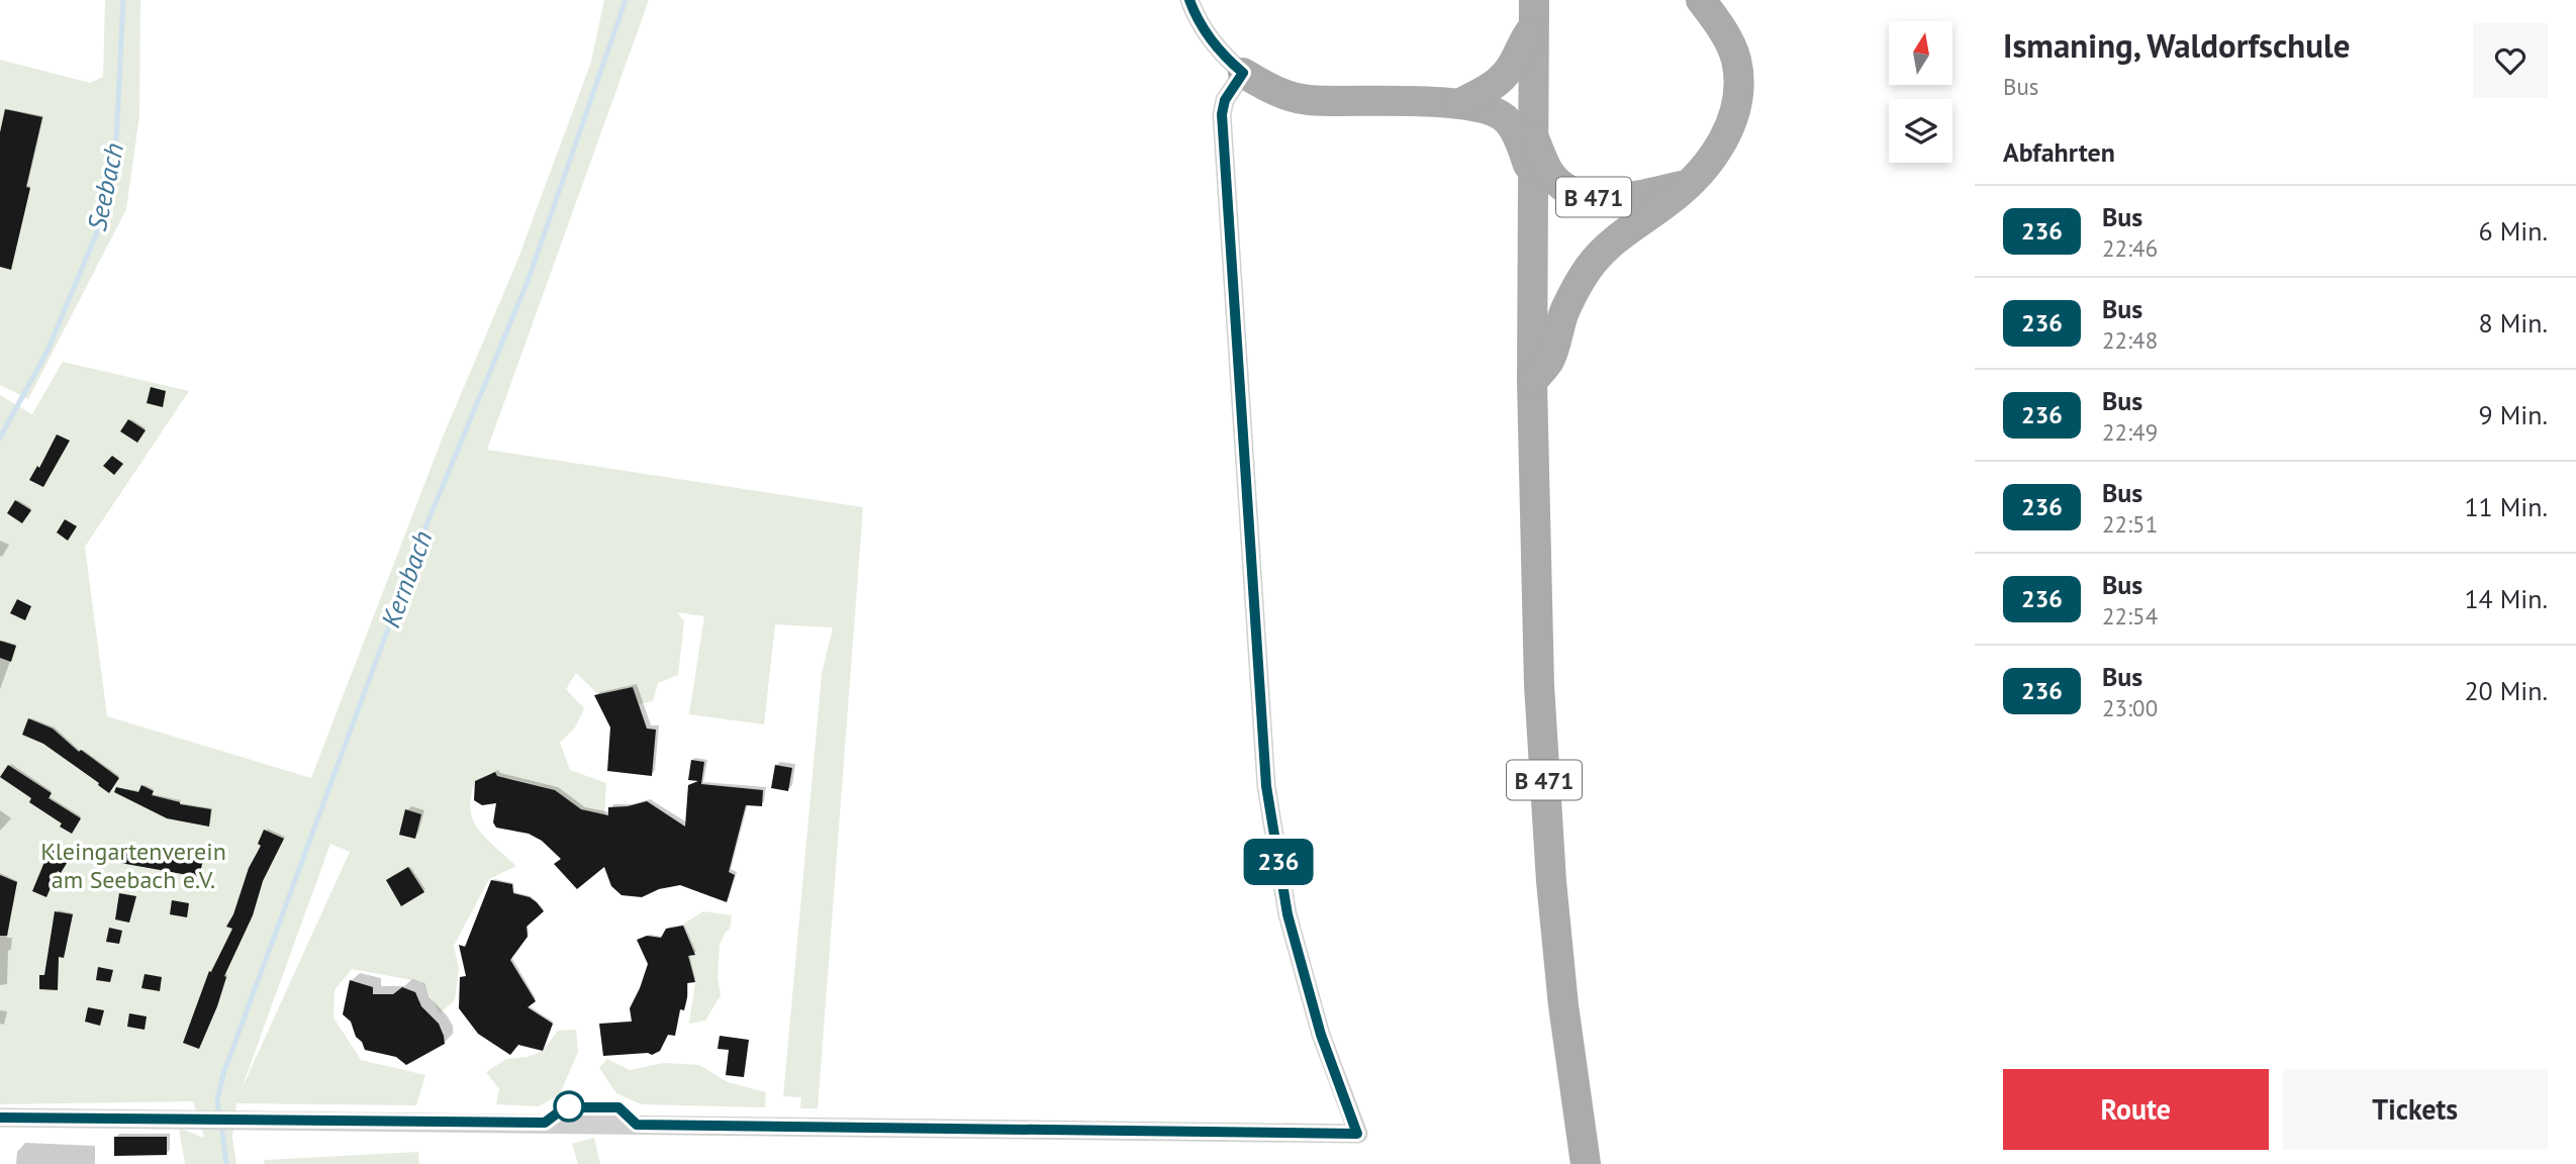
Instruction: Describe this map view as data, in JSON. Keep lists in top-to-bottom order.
{
  "streets": {
    "main road": ["B 471"]
  },
  "water": ["Seebach", "Kernbach"],
  "parks": ["Kleingartenverein am Seebach e.V."],
  "lines": ["bus line 236"],
  "north": "top",
  "page": {
    "on_map": "236",
    "heading": [
      ["Ismaning, Waldorfschule", "Bus"],
      "Abfahrten"
    ],
    "list": [
      {
        "mark": "236",
        "name": "Bus",
        "note": "22:46",
        "value": "6 Min."
      },
      {
        "mark": "236",
        "name": "Bus",
        "note": "22:48",
        "value": "8 Min."
      },
      {
        "mark": "236",
        "name": "Bus",
        "note": "22:49",
        "value": "9 Min."
      },
      {
        "mark": "236",
        "name": "Bus",
        "note": "22:51",
        "value": "11 Min."
      },
      {
        "mark": "236",
        "name": "Bus",
        "note": "22:54",
        "value": "14 Min."
      },
      {
        "mark": "236",
        "name": "Bus",
        "note": "23:00",
        "value": "20 Min."
      }
    ],
    "buttons": ["Route", "Tickets"]
  }
}
